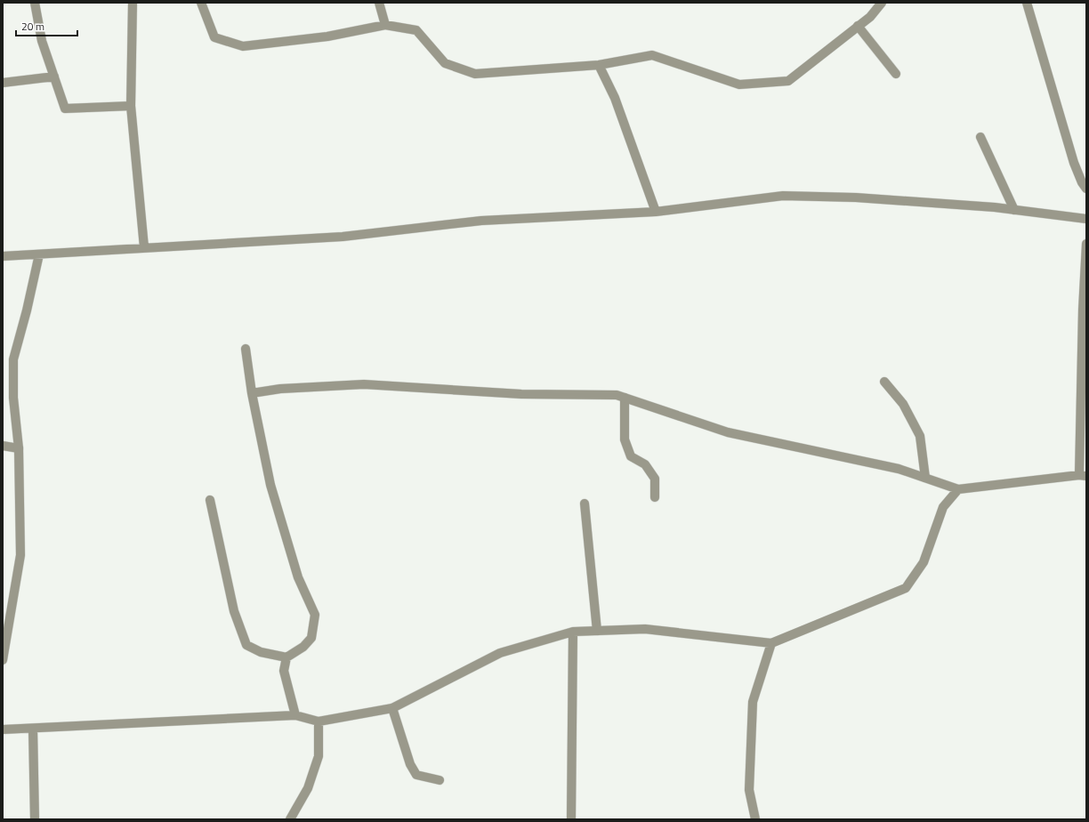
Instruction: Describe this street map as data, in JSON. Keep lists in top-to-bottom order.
{
  "scale_bar": "20 m"
}
